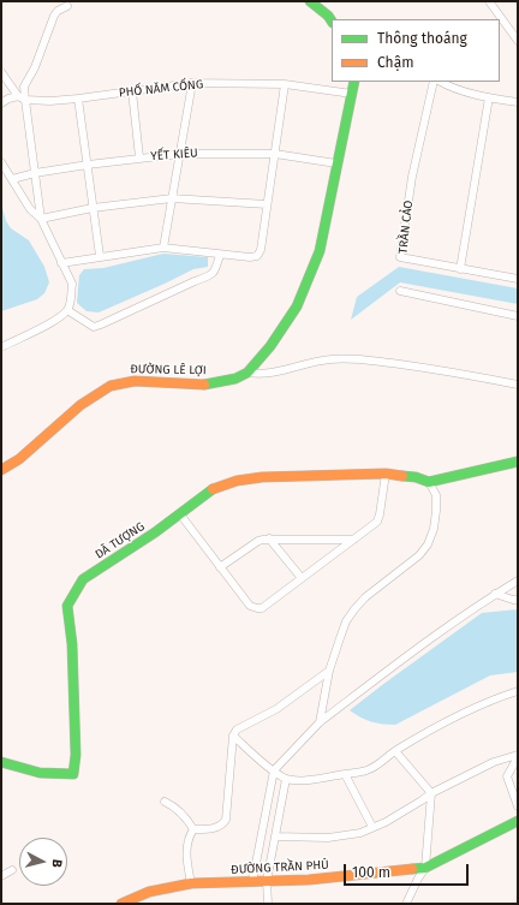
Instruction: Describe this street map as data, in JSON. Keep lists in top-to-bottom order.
{
  "streets": {
    "street": [
      "PHỐ NĂM CỐNG",
      "YẾT KIÊU",
      "TRẦN CẢO",
      "ĐƯỜNG LÊ LỢI",
      "DÃ TƯỢNG",
      "ĐƯỜNG TRẦN PHÚ"
    ]
  },
  "crossings": [
    ["PHỐ NĂM CỐNG", "ĐƯỜNG LÊ LỢI"],
    ["YẾT KIÊU", "ĐƯỜNG LÊ LỢI"]
  ],
  "legend": ["Thông thoáng", "Chậm"],
  "scale_bar": "100 m",
  "north": "right"
}
